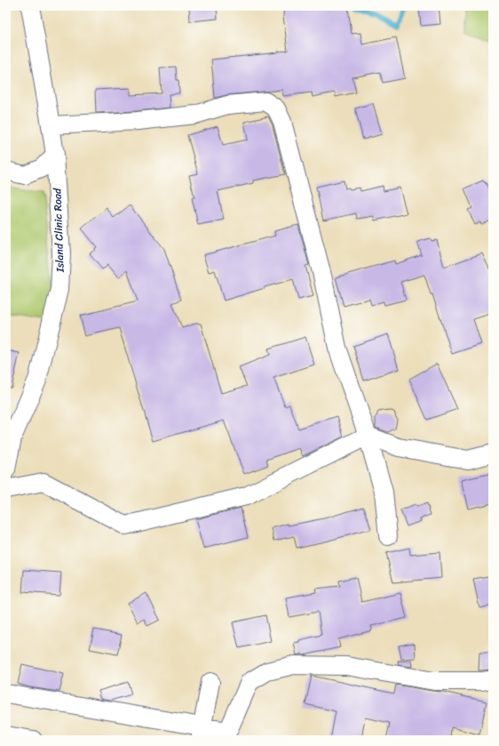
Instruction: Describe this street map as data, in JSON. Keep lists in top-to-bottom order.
{
  "streets": {
    "street": ["Island Clinic Road"]
  }
}
